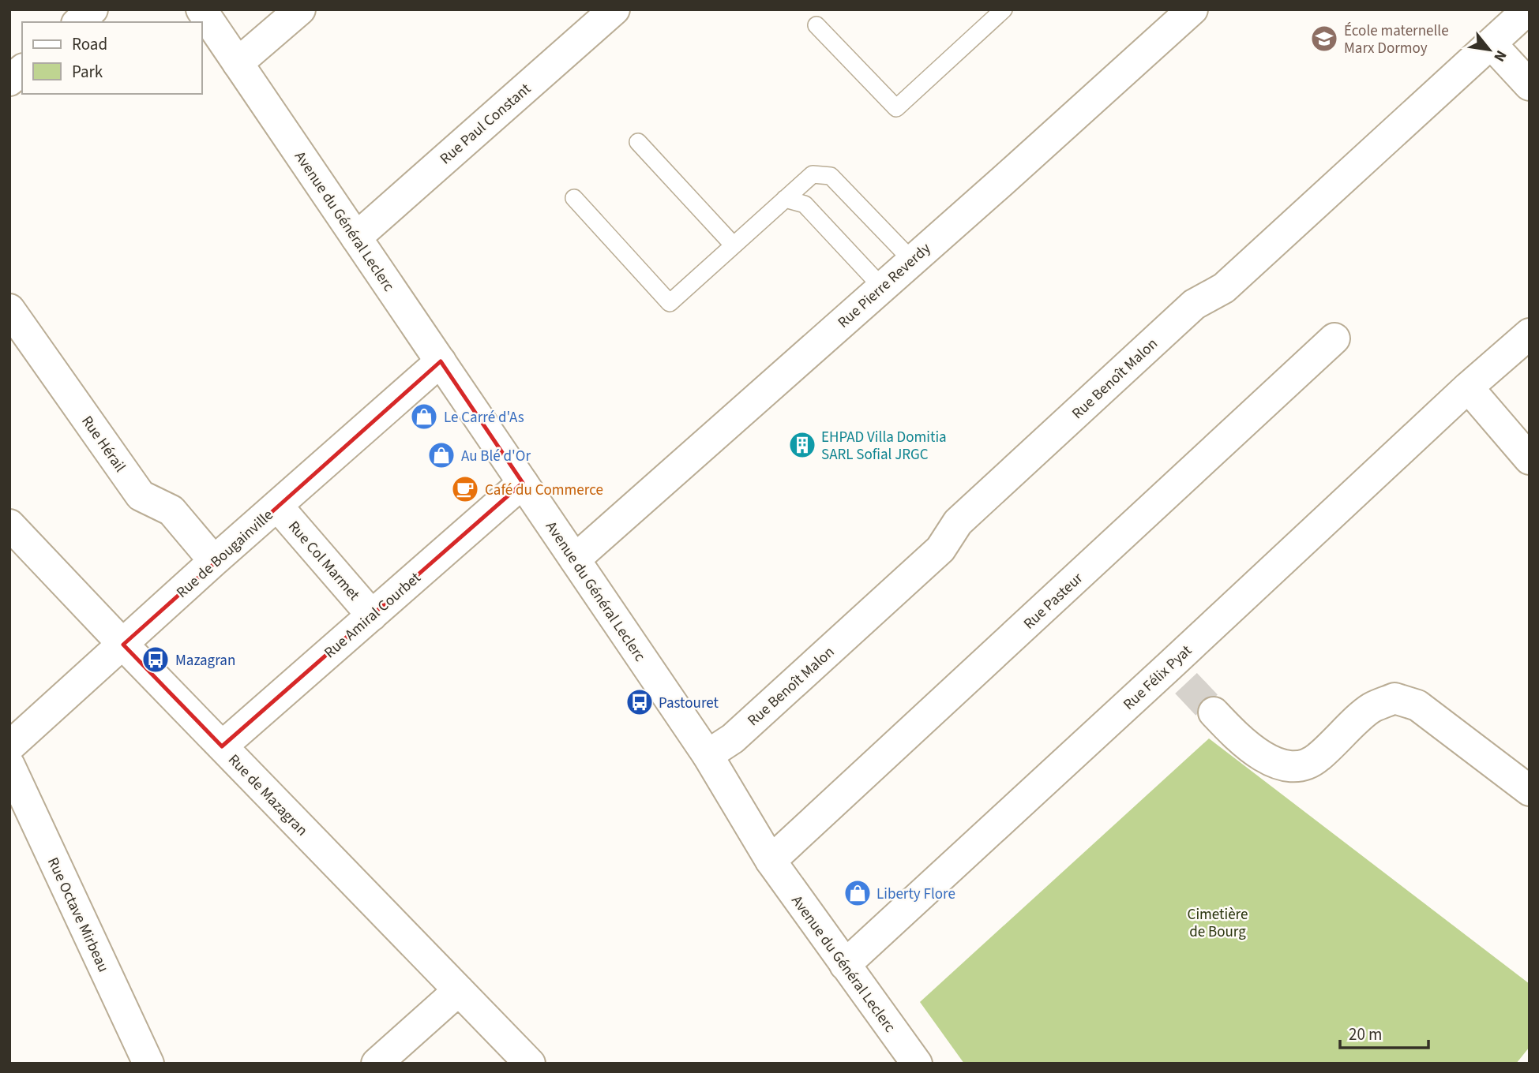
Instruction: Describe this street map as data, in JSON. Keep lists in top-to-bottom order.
{
  "streets": {
    "street": [
      "Rue Paul Constant",
      "Avenue du Général Leclerc",
      "Rue Pierre Reverdy",
      "Rue Benoît Malon",
      "Rue Hérail",
      "Rue de Bougainville",
      "Rue Col Marmet",
      "Rue Pasteur",
      "Rue Amiral Courbet",
      "Rue Félix Pyat",
      "Rue de Mazagran",
      "Rue Octave Mirbeau"
    ]
  },
  "crossings": [
    ["Rue Paul Constant", "Avenue du Général Leclerc"],
    ["Avenue du Général Leclerc", "Rue Pierre Reverdy"],
    ["Avenue du Général Leclerc", "Rue Benoît Malon"],
    ["Avenue du Général Leclerc", "Rue de Bougainville"],
    ["Avenue du Général Leclerc", "Rue Pasteur"],
    ["Avenue du Général Leclerc", "Rue Amiral Courbet"],
    ["Avenue du Général Leclerc", "Rue Félix Pyat"],
    ["Rue Hérail", "Rue de Bougainville"],
    ["Rue de Bougainville", "Rue Col Marmet"],
    ["Rue de Bougainville", "Rue de Mazagran"],
    ["Rue Col Marmet", "Rue Amiral Courbet"],
    ["Rue Amiral Courbet", "Rue de Mazagran"]
  ],
  "parks": ["Cimetière de Bourg"],
  "places": {
    "school or university": ["École maternelle Marx Dormoy"],
    "shop": ["Le Carré d'As", "Au Blé d'Or", "Liberty Flore"],
    "building": ["EHPAD Villa Domitia SARL Sofial JRGC"],
    "cafe": ["Café du Commerce"],
    "bus stop": ["Mazagran", "Pastouret"]
  },
  "legend": ["Road", "Park"],
  "scale_bar": "20 m",
  "north": "bottom right"
}
